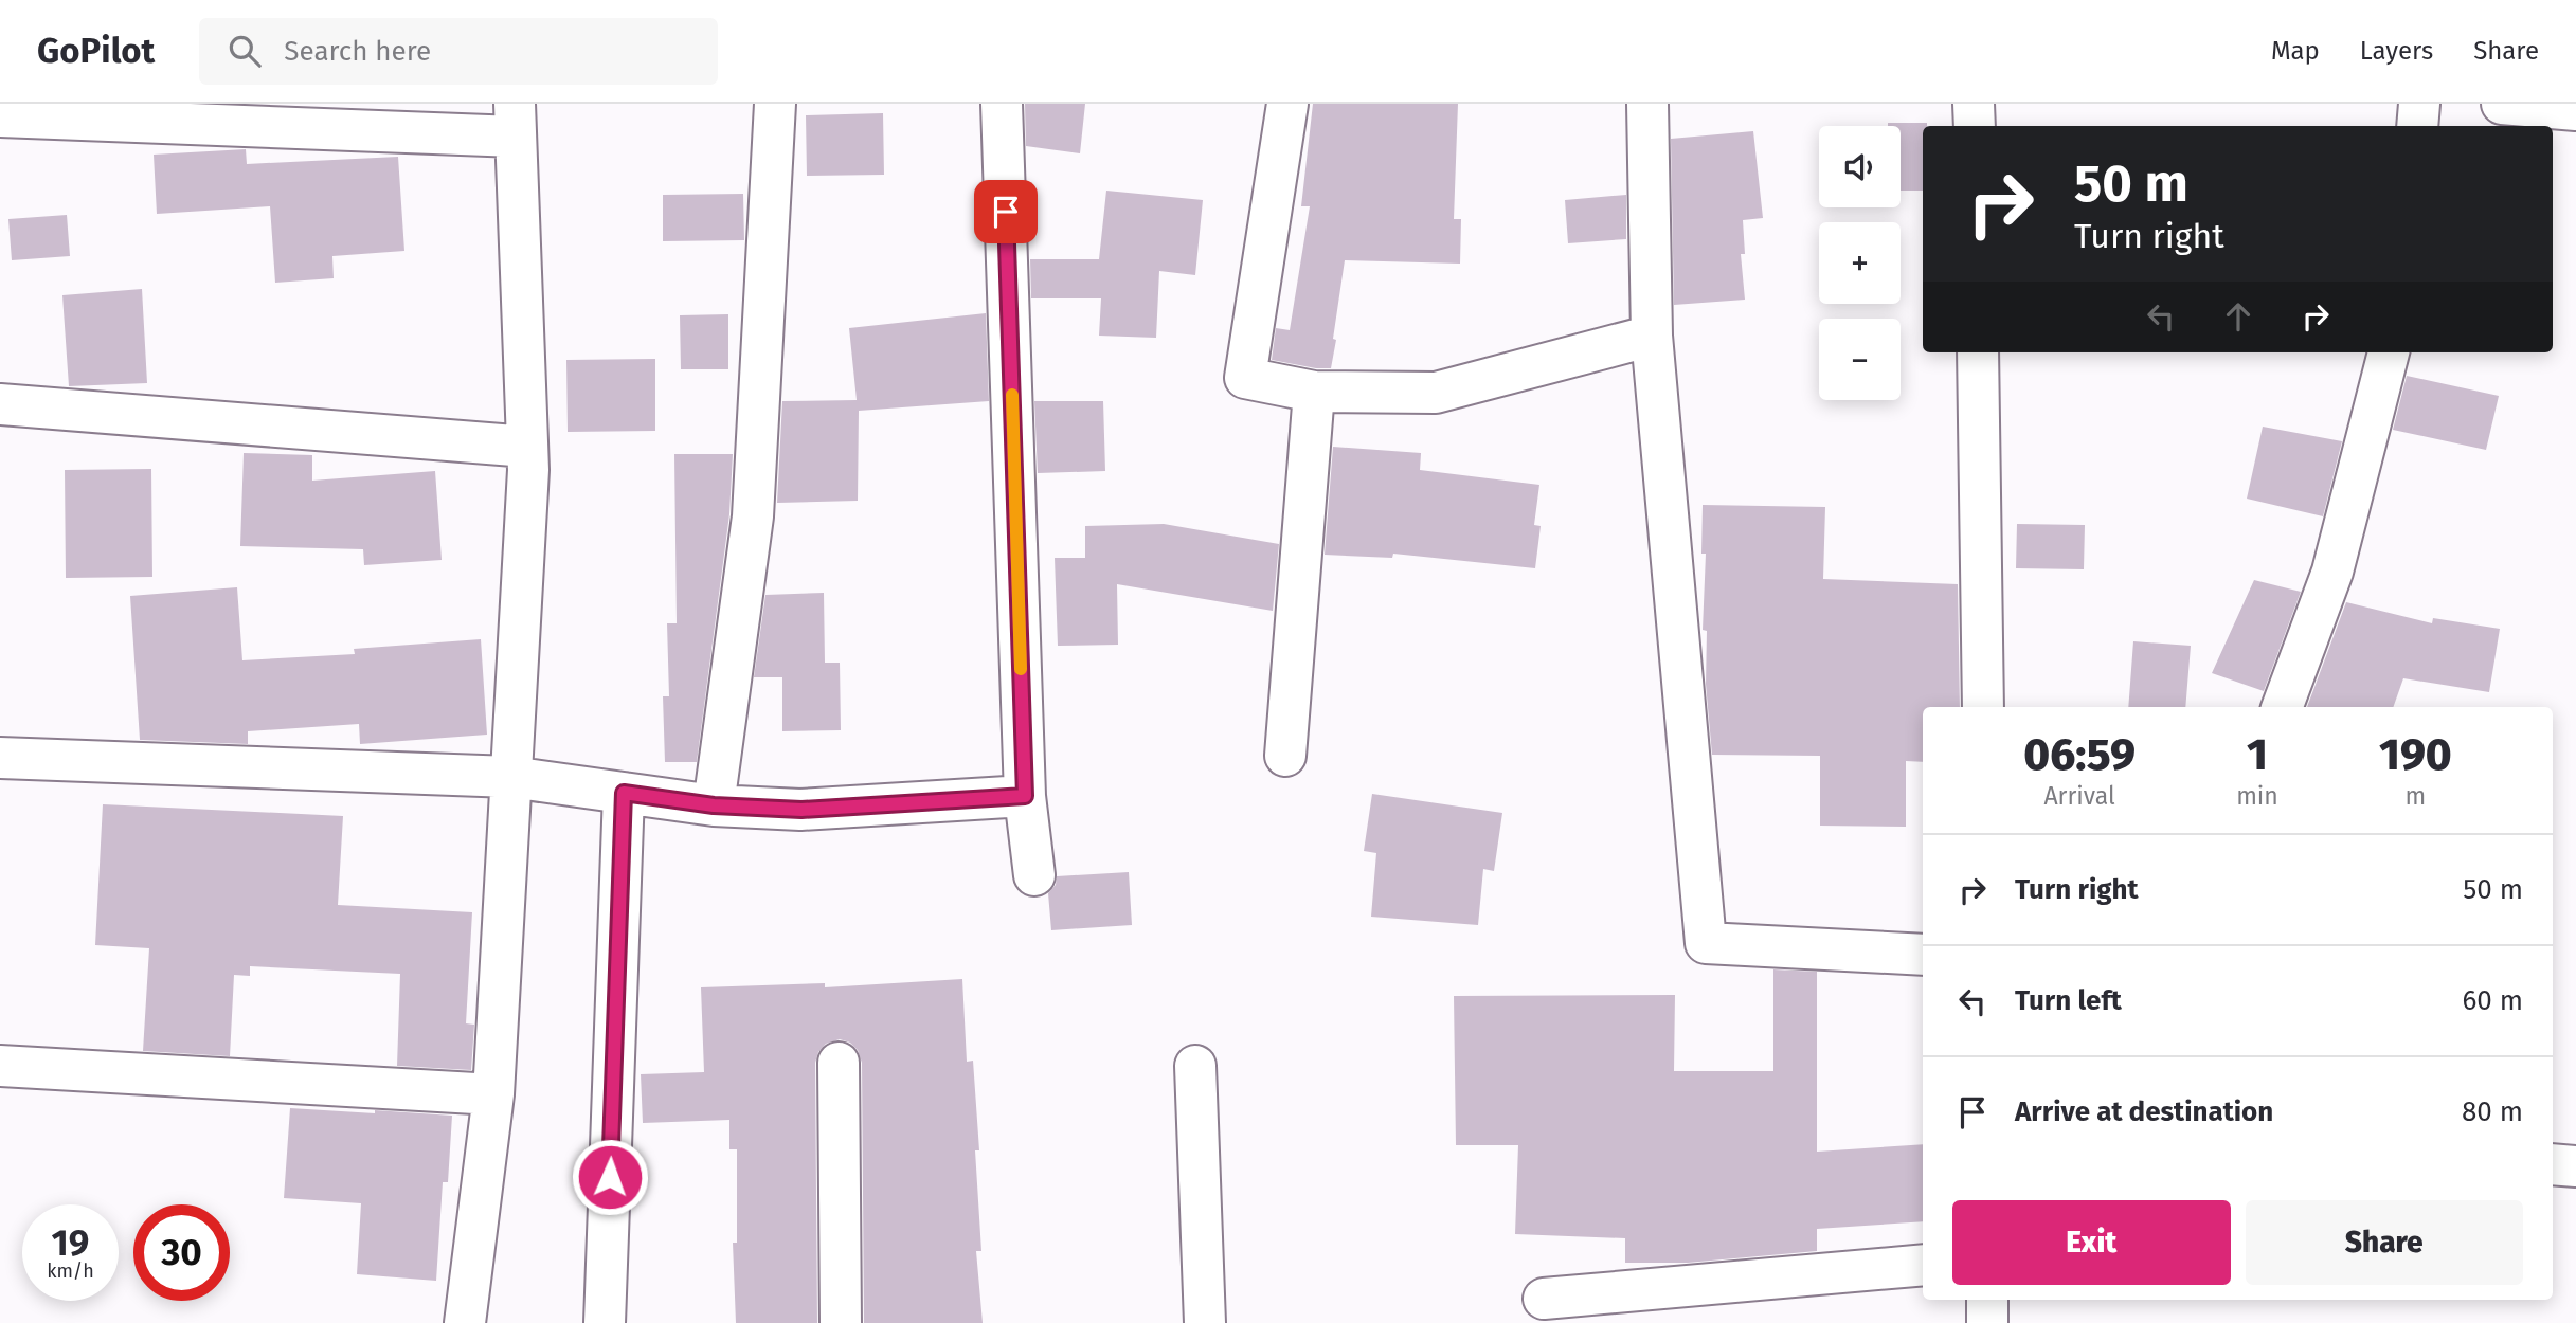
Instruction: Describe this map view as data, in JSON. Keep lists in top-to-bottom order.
{
  "page": {
    "header": "GoPilot",
    "search": "Search here",
    "nav": ["Map", "Layers", "Share"],
    "map_buttons": ["+", "−"],
    "turn": ["50 m", "Turn right"],
    "eta": [
      "06:59",
      "Arrival",
      "1",
      "min",
      "190",
      "m"
    ],
    "list": [
      {
        "name": "Turn right",
        "value": "50 m"
      },
      {
        "name": "Turn left",
        "value": "60 m"
      },
      {
        "name": "Arrive at destination",
        "value": "80 m"
      }
    ],
    "buttons": ["Exit", "Share"],
    "speed": "19 km/h",
    "limit": "30"
  }
}
